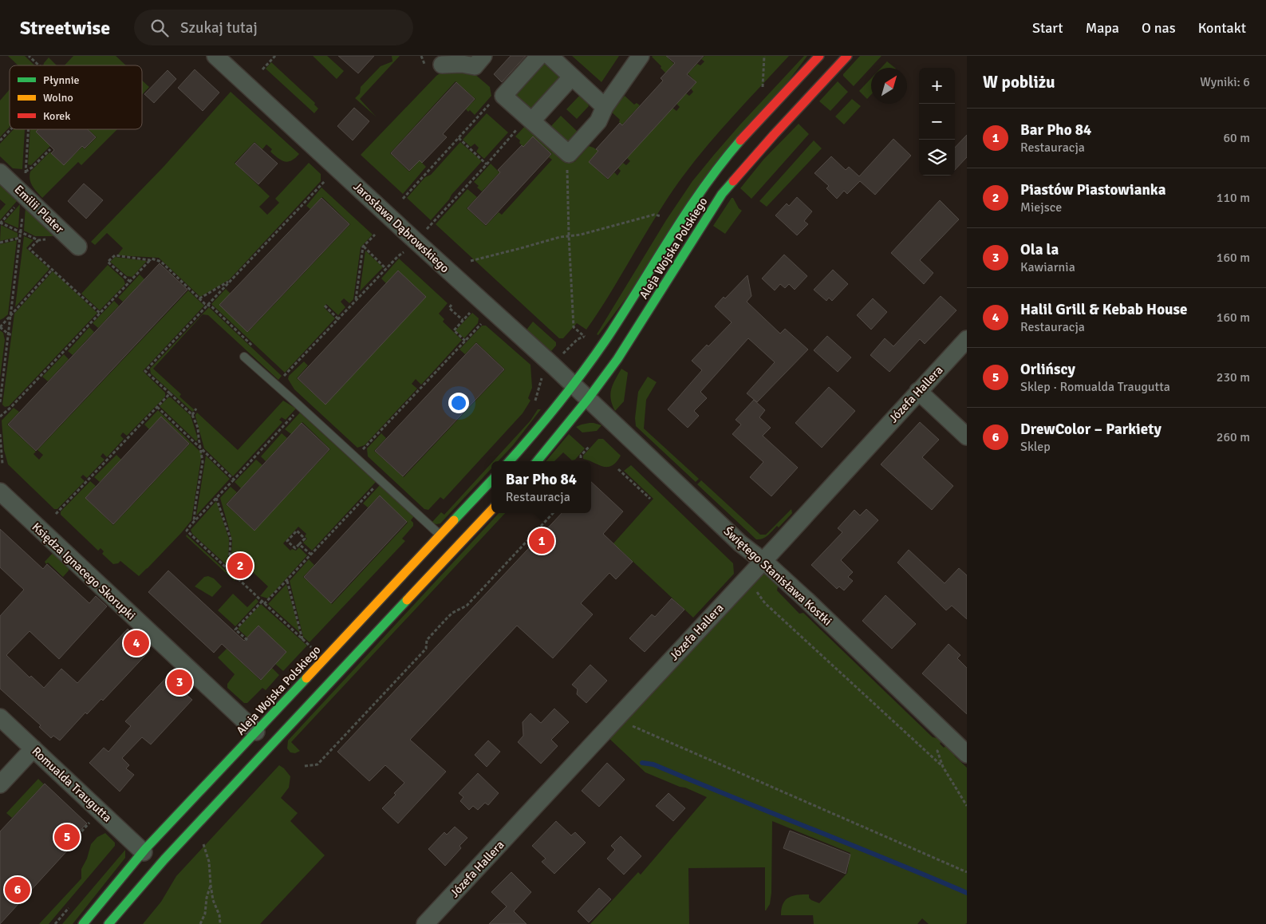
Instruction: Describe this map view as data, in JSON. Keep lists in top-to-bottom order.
{
  "streets": {
    "street": [
      "Emilii Plater",
      "Jarosława Dąbrowskiego",
      "Aleja Wojska Polskiego",
      "Józefa Hallera",
      "Księdza Ignacego Skorupki",
      "Świętego Stanisława Kostki",
      "Romualda Traugutta"
    ]
  },
  "crossings": [
    ["Jarosława Dąbrowskiego", "Aleja Wojska Polskiego"],
    ["Jarosława Dąbrowskiego", "Świętego Stanisława Kostki"],
    ["Aleja Wojska Polskiego", "Księdza Ignacego Skorupki"],
    ["Aleja Wojska Polskiego", "Świętego Stanisława Kostki"],
    ["Aleja Wojska Polskiego", "Romualda Traugutta"],
    ["Józefa Hallera", "Świętego Stanisława Kostki"]
  ],
  "legend": ["Płynnie", "Wolno", "Korek"],
  "north": "top right",
  "page": {
    "header": "Streetwise",
    "search": "Szukaj tutaj",
    "nav": [
      "Start",
      "Mapa",
      "O nas",
      "Kontakt"
    ],
    "heading": ["W pobliżu", "Wyniki: 6"],
    "map_buttons": ["+", "−"],
    "list": [
      {
        "mark": "1",
        "name": "Bar Pho 84",
        "note": "Restauracja",
        "value": "60 m"
      },
      {
        "mark": "2",
        "name": "Piastów Piastowianka",
        "note": "Miejsce",
        "value": "110 m"
      },
      {
        "mark": "3",
        "name": "Ola la",
        "note": "Kawiarnia",
        "value": "160 m"
      },
      {
        "mark": "4",
        "name": "Halil Grill & Kebab House",
        "note": "Restauracja",
        "value": "160 m"
      },
      {
        "mark": "5",
        "name": "Orlińscy",
        "note": "Sklep · Romualda Traugutta",
        "value": "230 m"
      },
      {
        "mark": "6",
        "name": "DrewColor – Parkiety",
        "note": "Sklep",
        "value": "260 m"
      }
    ],
    "popup": ["Bar Pho 84", "Restauracja"],
    "pins": [
      "1",
      "2",
      "4",
      "3",
      "5",
      "6"
    ]
  }
}
